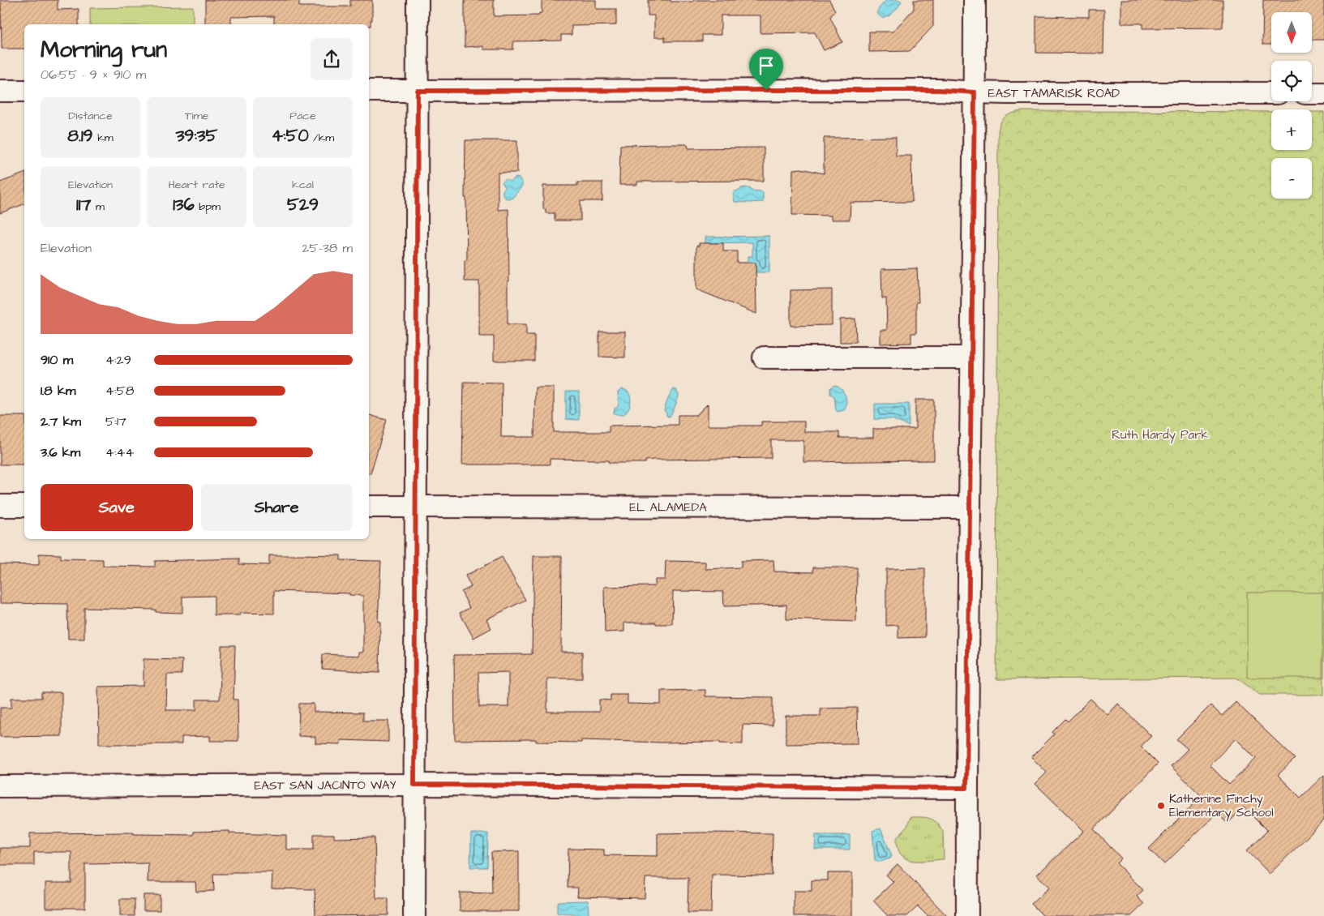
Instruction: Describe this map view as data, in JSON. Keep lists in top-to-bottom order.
{
  "streets": {
    "street": ["EAST TAMARISK ROAD", "EL ALAMEDA", "EAST SAN JACINTO WAY"]
  },
  "parks": ["Ruth Hardy Park"],
  "places": ["Katherine Finchy Elementary School"],
  "north": "bottom",
  "page": {
    "map_buttons": ["+", "−"],
    "heading": ["Morning run", "06:55 · 9 × 910 m"],
    "stats": [
      ["Distance", "8.19 km"],
      ["Time", "39:35"],
      ["Pace", "4:50 /km"],
      ["Elevation", "117 m"],
      ["Heart rate", "136 bpm"],
      ["kcal", "529"]
    ],
    "chart": ["Elevation", "25–38 m"],
    "list": [
      {
        "name": "910 m",
        "note": "4:29"
      },
      {
        "name": "1.8 km",
        "note": "4:58"
      },
      {
        "name": "2.7 km",
        "note": "5:17"
      },
      {
        "name": "3.6 km",
        "note": "4:44"
      }
    ],
    "buttons": ["Save", "Share"]
  }
}
